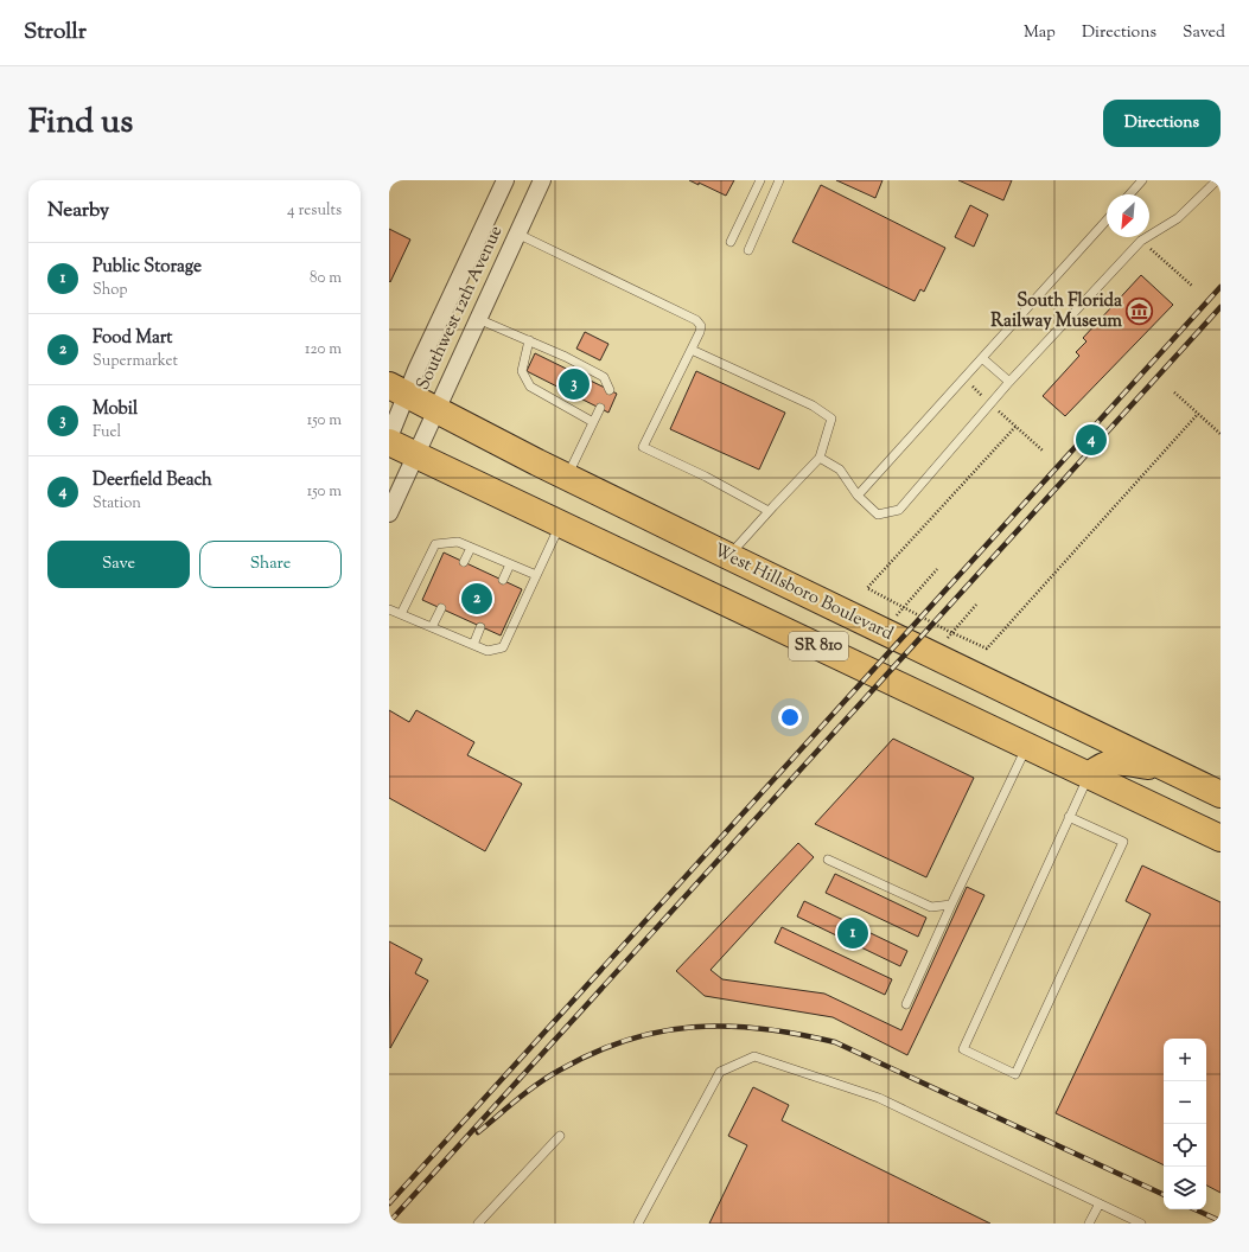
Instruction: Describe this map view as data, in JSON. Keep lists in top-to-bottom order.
{
  "streets": {
    "main road": ["West Hillsboro Boulevard", "SR 810"],
    "street": ["Southwest 12th Avenue"]
  },
  "crossings": [
    ["Southwest 12th Avenue", "West Hillsboro Boulevard"],
    ["Southwest 12th Avenue", "SR 810"]
  ],
  "places": {
    "museum": ["South Florida Railway Museum"]
  },
  "north": "bottom left",
  "page": {
    "header": "Strollr",
    "nav": ["Map", "Directions", "Saved"],
    "title": "Find us",
    "buttons": [
      "Directions",
      ["Save", "Share"]
    ],
    "heading": ["Nearby", "4 results"],
    "list": [
      {
        "mark": "1",
        "name": "Public Storage",
        "note": "Shop",
        "value": "80 m"
      },
      {
        "mark": "2",
        "name": "Food Mart",
        "note": "Supermarket",
        "value": "120 m"
      },
      {
        "mark": "3",
        "name": "Mobil",
        "note": "Fuel",
        "value": "150 m"
      },
      {
        "mark": "4",
        "name": "Deerfield Beach",
        "note": "Station",
        "value": "150 m"
      }
    ],
    "pins": [
      "3",
      "4",
      "2",
      "1"
    ],
    "map_buttons": ["+", "−"]
  }
}
